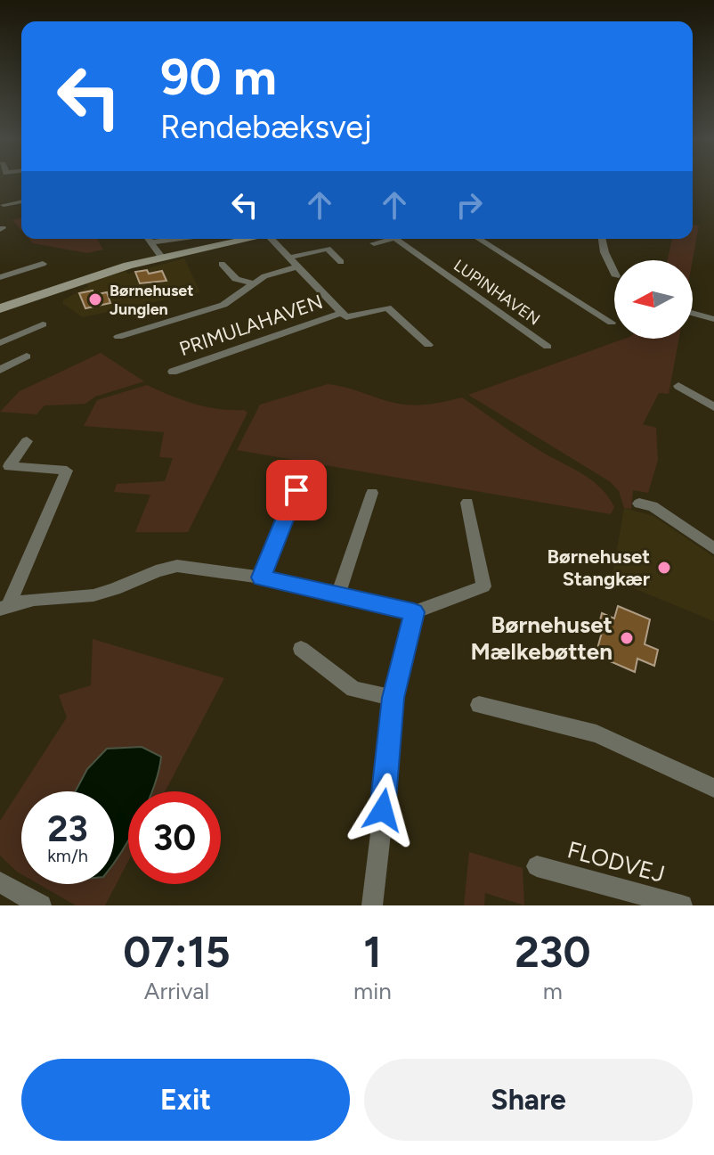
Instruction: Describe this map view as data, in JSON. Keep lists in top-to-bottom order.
{
  "streets": {
    "street": ["LUPINHAVEN", "PRIMULAHAVEN", "FLODVEJ"]
  },
  "places": ["Børnehuset Junglen", "Børnehuset Stangkær", "Børnehuset Mælkebøtten"],
  "north": "left",
  "page": {
    "turn": ["90 m", "Rendebæksvej"],
    "speed": "23 km/h",
    "limit": "30",
    "eta": [
      "07:15",
      "Arrival",
      "1",
      "min",
      "230",
      "m"
    ],
    "buttons": ["Exit", "Share"]
  }
}
